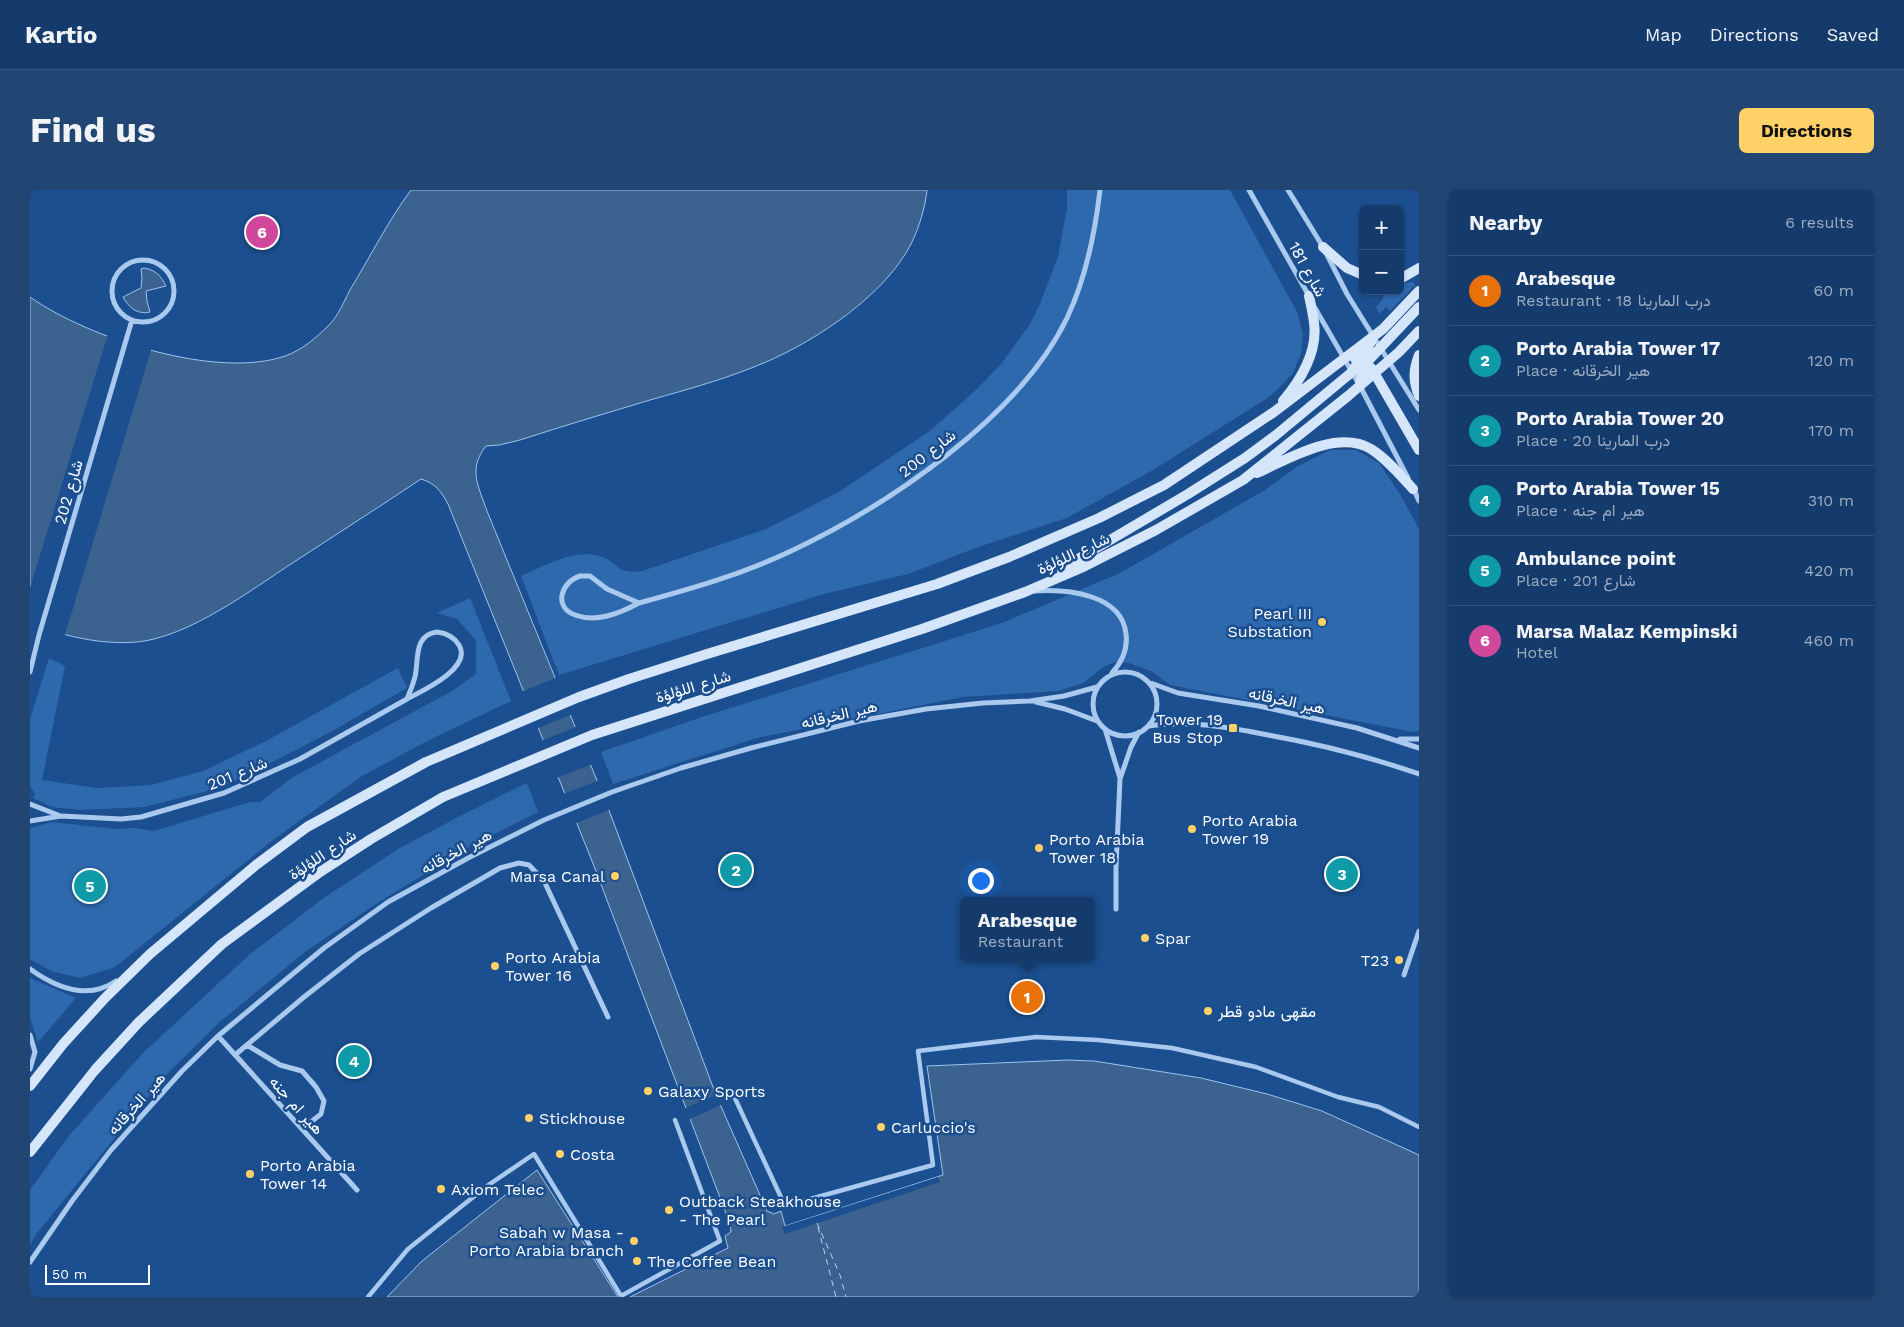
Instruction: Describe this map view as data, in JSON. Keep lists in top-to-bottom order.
{
  "streets": {
    "main road": ["شارع اللؤلؤة"],
    "street": [
      "شارع 181",
      "شارع 200",
      "شارع 202",
      "هير الخرقانه",
      "شارع 201",
      "هير ام جنه"
    ]
  },
  "crossings": [
    ["شارع 181", "شارع اللؤلؤة"],
    ["هير الخرقانه", "هير ام جنه"]
  ],
  "places": {
    "other": [
      "Pearl III Substation",
      "Porto Arabia Tower 19",
      "Porto Arabia Tower 18",
      "Marsa Canal",
      "Spar",
      "T23",
      "Porto Arabia Tower 16",
      "مقهى مادو قطر",
      "Galaxy Sports",
      "Stickhouse",
      "Carluccio's",
      "Costa",
      "Porto Arabia Tower 14",
      "Axiom Telec",
      "Outback Steakhouse - The Pearl",
      "Sabah w Masa - Porto Arabia branch",
      "The Coffee Bean"
    ],
    "transit": ["Tower 19 Bus Stop"]
  },
  "scale_bar": "50 m",
  "page": {
    "header": "Kartio",
    "nav": ["Map", "Directions", "Saved"],
    "buttons": "Directions",
    "title": "Find us",
    "heading": ["Nearby", "6 results"],
    "map_buttons": ["+", "−"],
    "pins": [
      "6",
      "2",
      "3",
      "5",
      "1",
      "4"
    ],
    "list": [
      {
        "mark": "1",
        "name": "Arabesque",
        "note": "Restaurant · درب المارينا 18",
        "value": "60 m"
      },
      {
        "mark": "2",
        "name": "Porto Arabia Tower 17",
        "note": "Place · هير الخرقانه",
        "value": "120 m"
      },
      {
        "mark": "3",
        "name": "Porto Arabia Tower 20",
        "note": "Place · درب المارينا 20",
        "value": "170 m"
      },
      {
        "mark": "4",
        "name": "Porto Arabia Tower 15",
        "note": "Place · هير ام جنه",
        "value": "310 m"
      },
      {
        "mark": "5",
        "name": "Ambulance point",
        "note": "Place · شارع 201",
        "value": "420 m"
      },
      {
        "mark": "6",
        "name": "Marsa Malaz Kempinski",
        "note": "Hotel",
        "value": "460 m"
      }
    ],
    "popup": ["Arabesque", "Restaurant"],
    "scale": "50 m"
  }
}
